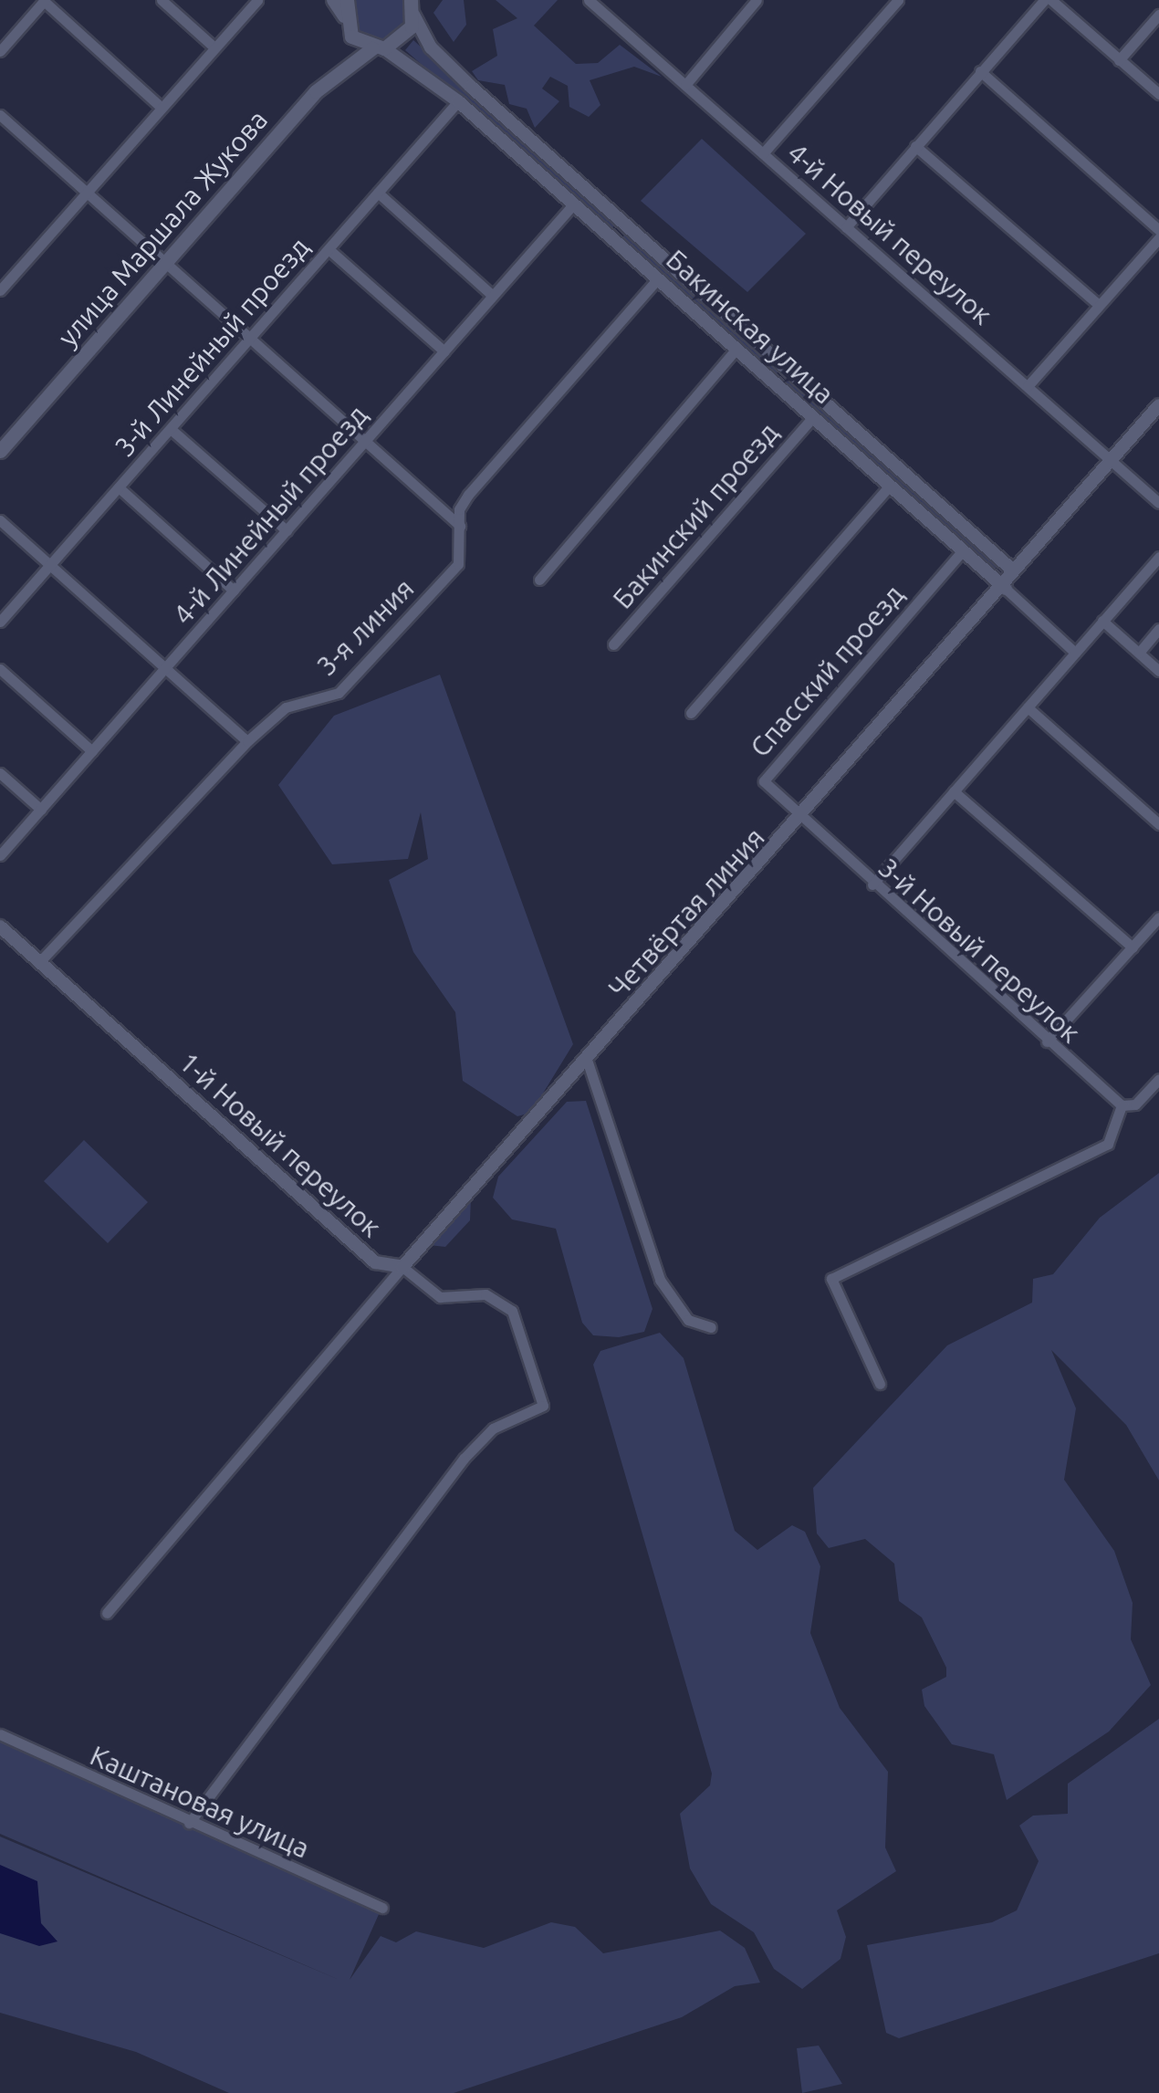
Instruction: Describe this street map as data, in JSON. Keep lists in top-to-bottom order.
{
  "streets": {
    "main road": ["улица Маршала Жукова"],
    "street": [
      "4-й Новый переулок",
      "Бакинская улица",
      "3-й Линейный проезд",
      "4-й Линейный проезд",
      "Бакинский проезд",
      "3-я линия",
      "Спасский проезд",
      "Четвёртая линия",
      "3-й Новый переулок",
      "1-й Новый переулок",
      "Каштановая улица"
    ]
  },
  "crossings": [
    ["улица Маршала Жукова", "Бакинская улица"],
    ["Бакинская улица", "3-й Линейный проезд"],
    ["Бакинская улица", "4-й Линейный проезд"],
    ["Бакинская улица", "Бакинский проезд"],
    ["Бакинская улица", "3-я линия"],
    ["Бакинская улица", "Спасский проезд"],
    ["Бакинская улица", "Четвёртая линия"],
    ["3-я линия", "1-й Новый переулок"],
    ["Спасский проезд", "Четвёртая линия"],
    ["Спасский проезд", "3-й Новый переулок"],
    ["Четвёртая линия", "3-й Новый переулок"],
    ["Четвёртая линия", "1-й Новый переулок"],
    ["1-й Новый переулок", "Каштановая улица"]
  ]
}
